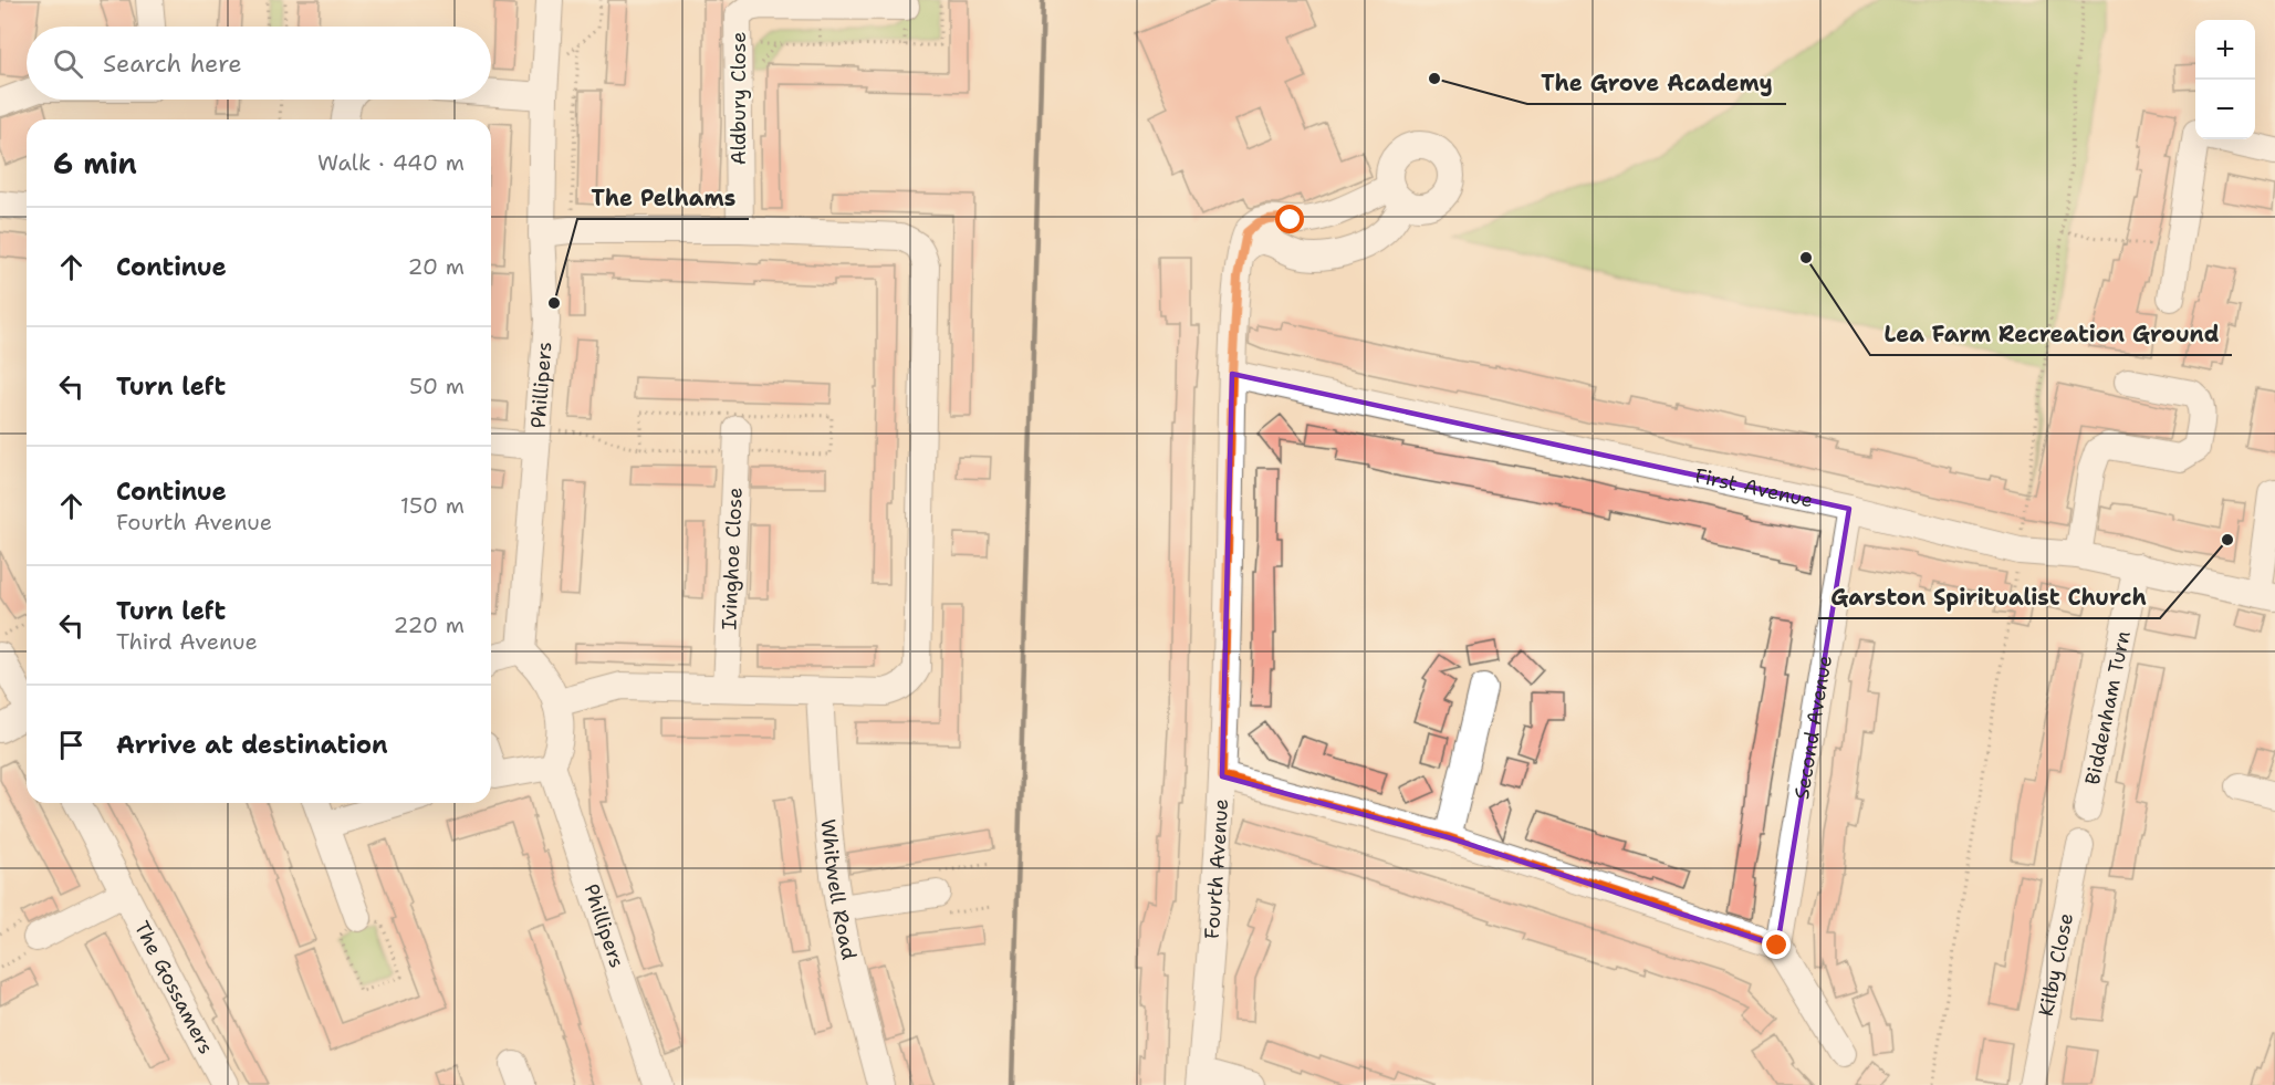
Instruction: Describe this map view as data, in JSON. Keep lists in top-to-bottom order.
{
  "streets": {
    "street": [
      "Aldbury Close",
      "Phillipers",
      "First Avenue",
      "Ivinghoe Close",
      "Biddenham Turn",
      "Second Avenue",
      "Fourth Avenue",
      "Whitwell Road",
      "Kilby Close",
      "The Gossamers"
    ]
  },
  "crossings": [
    ["First Avenue", "Biddenham Turn"],
    ["First Avenue", "Second Avenue"],
    ["First Avenue", "Fourth Avenue"]
  ],
  "places": [
    "The Grove Academy",
    "Lea Farm Recreation Ground",
    "The Pelhams",
    "Garston Spiritualist Church"
  ],
  "page": {
    "map_buttons": ["+", "−"],
    "search": "Search here",
    "heading": ["6 min", "Walk · 440 m"],
    "list": [
      ["Continue", "20 m"],
      ["Turn left", "50 m"],
      ["Continue", "Fourth Avenue", "150 m"],
      ["Turn left", "Third Avenue", "220 m"],
      "Arrive at destination"
    ]
  }
}
